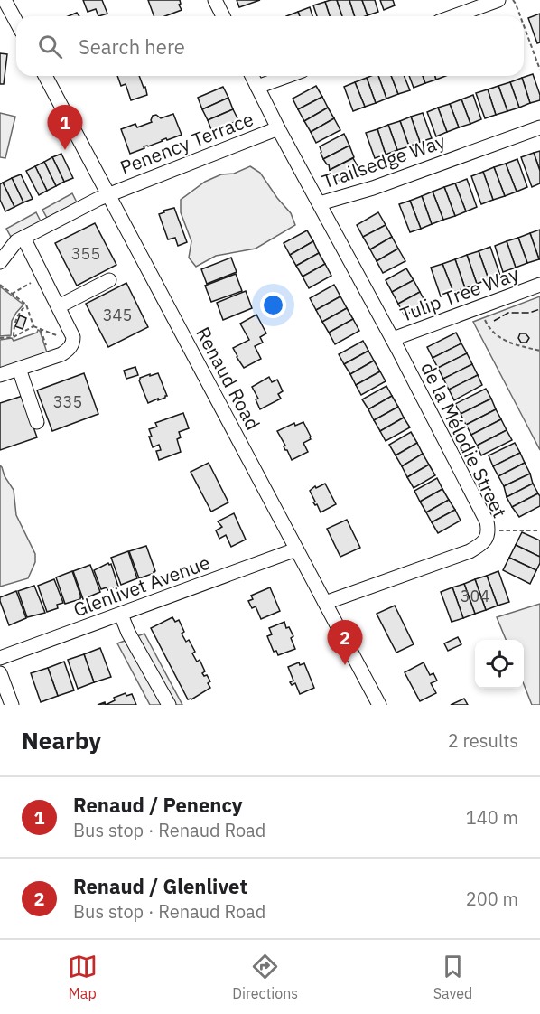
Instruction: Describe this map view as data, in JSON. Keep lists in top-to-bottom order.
{
  "streets": {
    "street": [
      "Penency Terrace",
      "Trailsedge Way",
      "Tulip Tree Way",
      "Renaud Road",
      "de la Mélodie Street",
      "Glenlivet Avenue"
    ]
  },
  "crossings": [
    ["Penency Terrace", "Trailsedge Way"],
    ["Penency Terrace", "Renaud Road"],
    ["Trailsedge Way", "de la Mélodie Street"],
    ["Tulip Tree Way", "de la Mélodie Street"],
    ["Renaud Road", "de la Mélodie Street"],
    ["Renaud Road", "Glenlivet Avenue"]
  ],
  "house_numbers": [
    "355",
    "345",
    "335",
    "304"
  ],
  "page": {
    "search": "Search here",
    "pins": ["1", "2"],
    "heading": ["Nearby", "2 results"],
    "list": [
      {
        "mark": "1",
        "name": "Renaud / Penency",
        "note": "Bus stop · Renaud Road",
        "value": "140 m"
      },
      {
        "mark": "2",
        "name": "Renaud / Glenlivet",
        "note": "Bus stop · Renaud Road",
        "value": "200 m"
      }
    ],
    "nav": ["Map", "Directions", "Saved"]
  }
}
